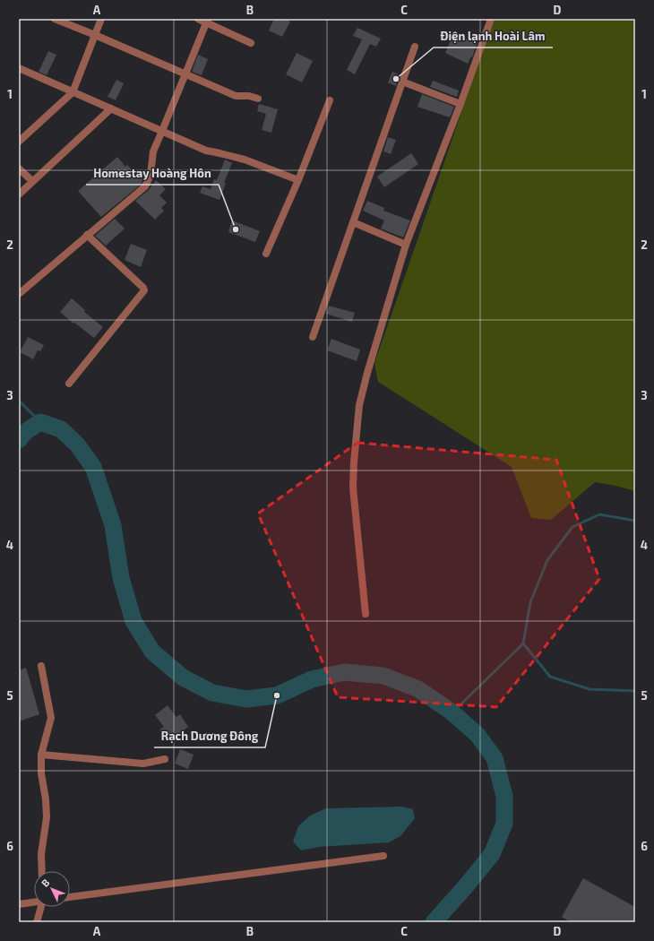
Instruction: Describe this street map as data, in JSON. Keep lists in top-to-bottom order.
{
  "places": ["Điện lạnh Hoài Lâm", "Homestay Hoàng Hôn", "Rạch Dương Đông"],
  "north": "top left",
  "grid": {
    "columns": [
      "A",
      "B",
      "C",
      "D"
    ],
    "rows": [
      "1",
      "2",
      "3",
      "4",
      "5",
      "6"
    ]
  }
}
